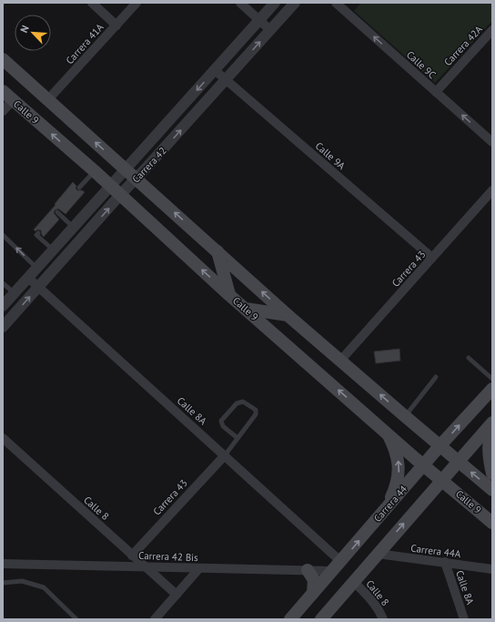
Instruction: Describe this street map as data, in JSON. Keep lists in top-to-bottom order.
{
  "streets": {
    "main road": ["Calle 9", "Carrera 44"],
    "street": [
      "Carrera 41A",
      "Carrera 42A",
      "Calle 9C",
      "Calle 9A",
      "Carrera 42",
      "Carrera 43",
      "Calle 8A",
      "Calle 8",
      "Carrera 44A",
      "Carrera 42 Bis"
    ]
  },
  "crossings": [
    ["Carrera 42A", "Calle 9C"],
    ["Calle 9", "Carrera 42"],
    ["Calle 9", "Carrera 44"],
    ["Calle 9A", "Carrera 42"],
    ["Calle 9A", "Carrera 43"],
    ["Carrera 42", "Calle 8A"],
    ["Carrera 43", "Calle 8A"],
    ["Carrera 43", "Calle 8"],
    ["Calle 8A", "Carrera 44"],
    ["Calle 8A", "Carrera 44A"],
    ["Calle 8A", "Carrera 42 Bis"],
    ["Carrera 44", "Carrera 42 Bis"],
    ["Calle 8", "Carrera 42 Bis"]
  ],
  "one_way": ["Calle 9C"],
  "north": "top left"
}
